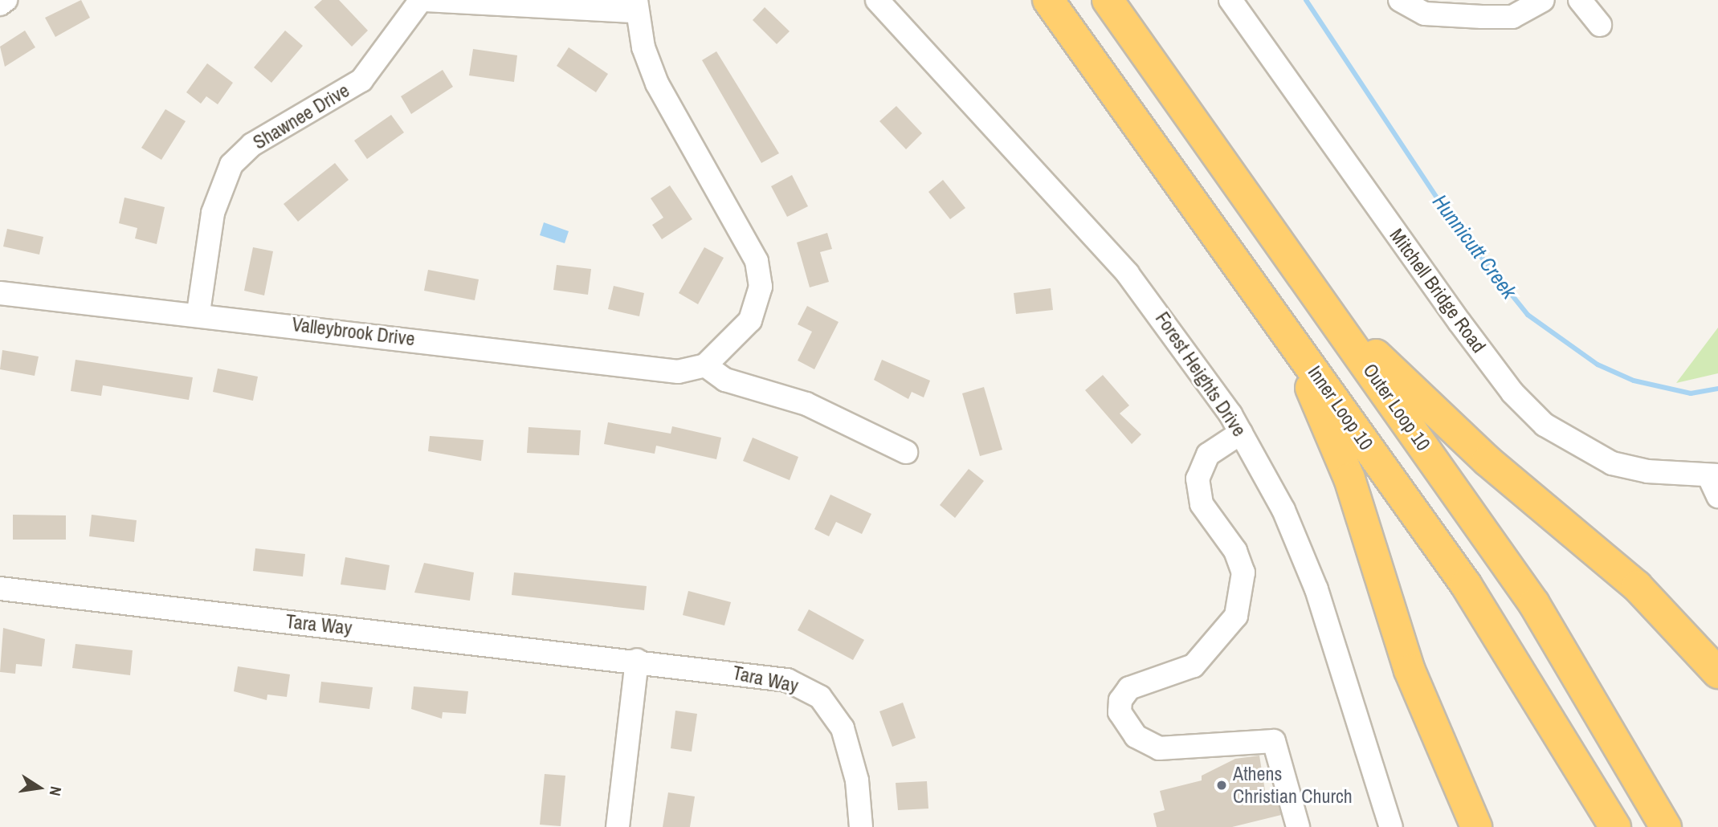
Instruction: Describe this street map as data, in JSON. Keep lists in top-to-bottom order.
{
  "streets": {
    "highway": ["Outer Loop 10", "Inner Loop 10"],
    "street": [
      "Shawnee Drive",
      "Mitchell Bridge Road",
      "Valleybrook Drive",
      "Forest Heights Drive",
      "Tara Way"
    ]
  },
  "crossings": [
    ["Shawnee Drive", "Valleybrook Drive"]
  ],
  "water": ["Hunnicutt Creek"],
  "places": ["Athens Christian Church"],
  "north": "right"
}
